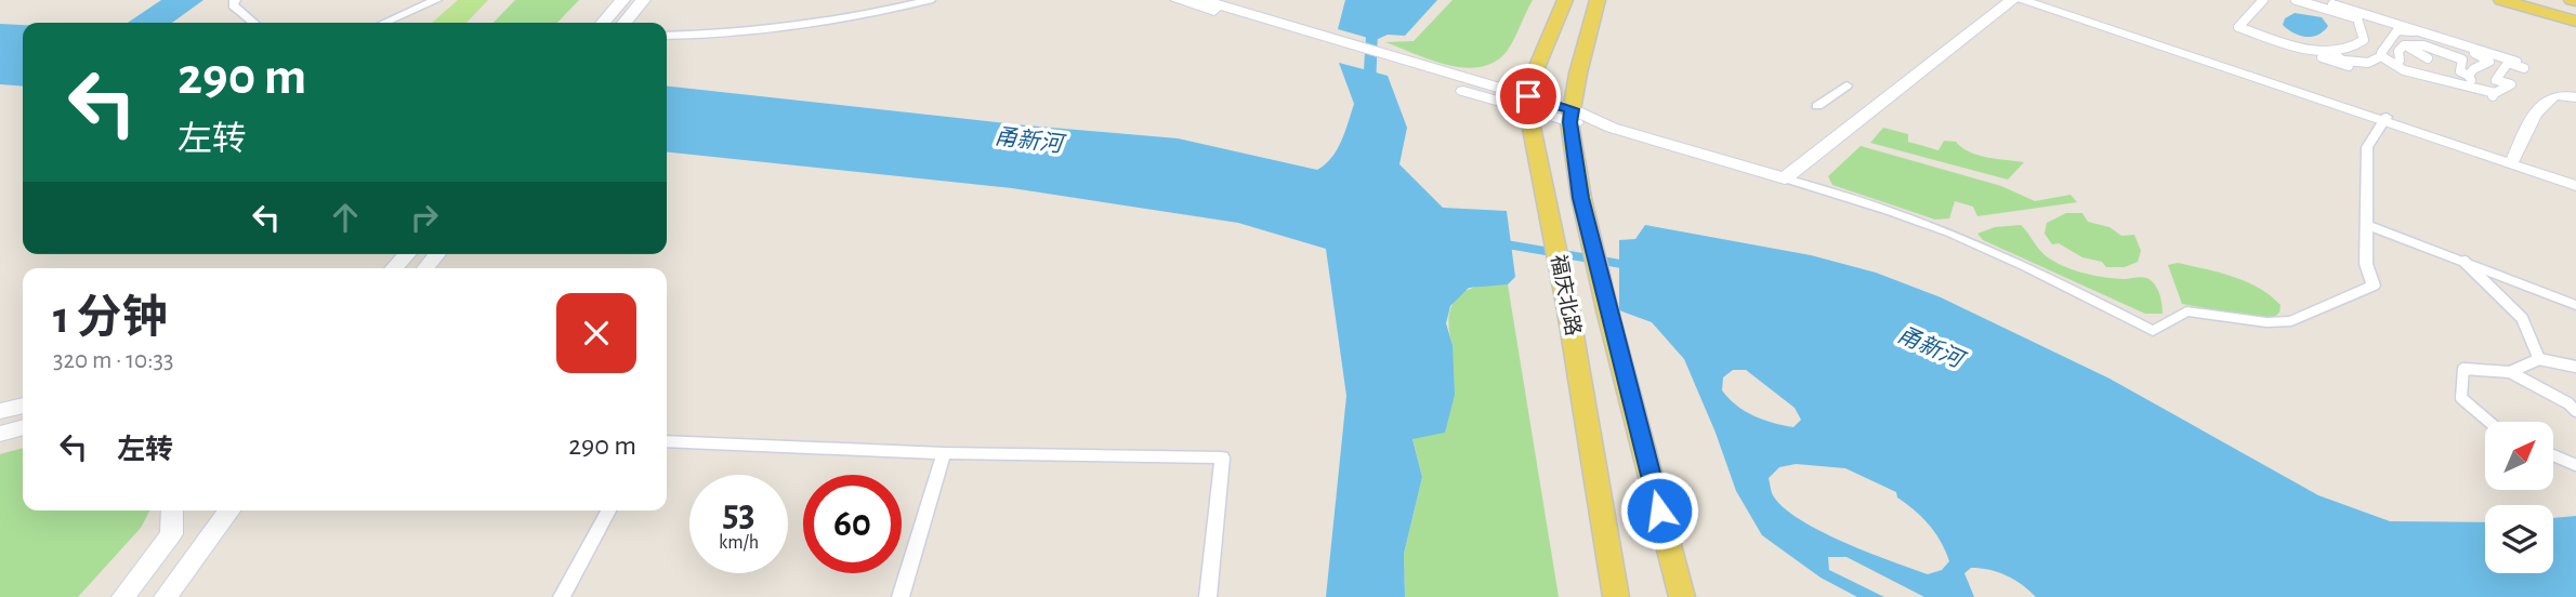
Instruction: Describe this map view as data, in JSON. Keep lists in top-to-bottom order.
{
  "streets": {
    "main road": ["福庆北路"]
  },
  "water": ["甬新河"],
  "north": "top right",
  "page": {
    "turn": ["290 m", "左转"],
    "heading": ["1 分钟", "320 m · 10:33"],
    "list": [
      {
        "name": "左转",
        "value": "290 m"
      }
    ],
    "speed": "53 km/h",
    "limit": "60"
  }
}
